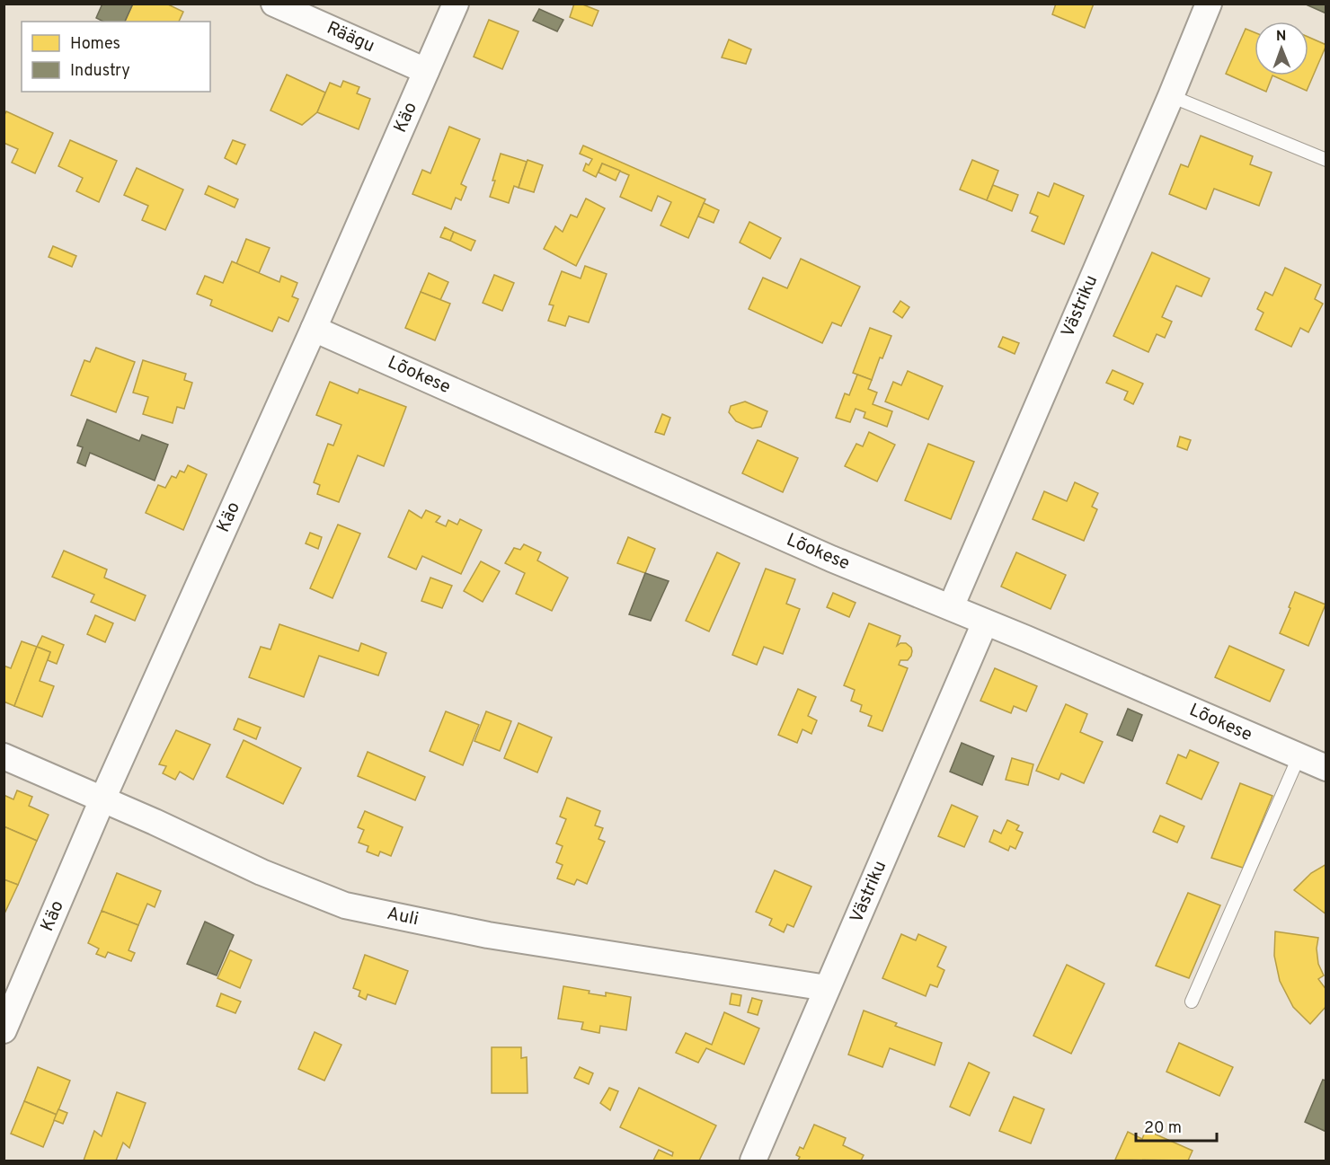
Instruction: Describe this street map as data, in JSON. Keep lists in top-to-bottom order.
{
  "streets": {
    "street": [
      "Räägu",
      "Käo",
      "Västriku",
      "Lõokese",
      "Auli"
    ]
  },
  "crossings": [
    ["Räägu", "Käo"],
    ["Käo", "Lõokese"],
    ["Käo", "Auli"],
    ["Västriku", "Lõokese"],
    ["Västriku", "Auli"]
  ],
  "legend": ["Homes", "Industry"],
  "scale_bar": "20 m",
  "north": "top"
}
